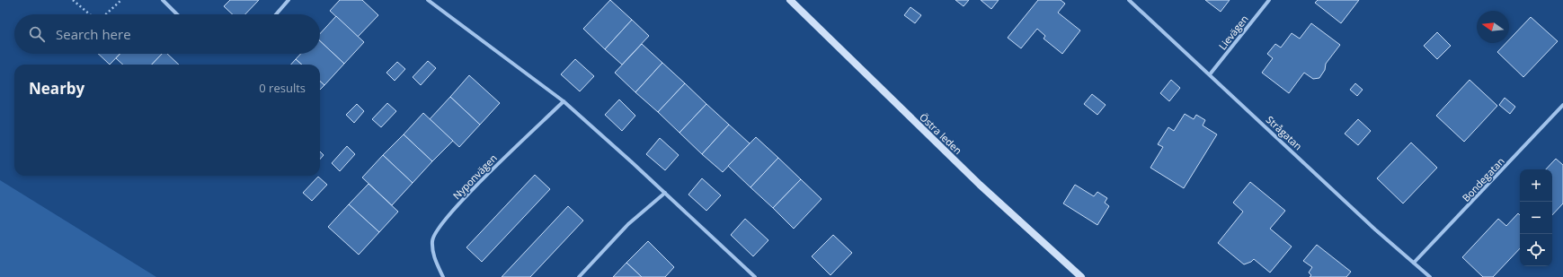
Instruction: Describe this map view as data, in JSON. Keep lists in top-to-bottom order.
{
  "streets": {
    "street": [
      "Lievägen",
      "Strågatan",
      "Östra leden",
      "Nyponvägen",
      "Bondegatan"
    ]
  },
  "crossings": [
    ["Lievägen", "Strågatan"],
    ["Strågatan", "Bondegatan"]
  ],
  "north": "left",
  "page": {
    "search": "Search here",
    "heading": ["Nearby", "0 results"],
    "map_buttons": ["+", "−"]
  }
}
